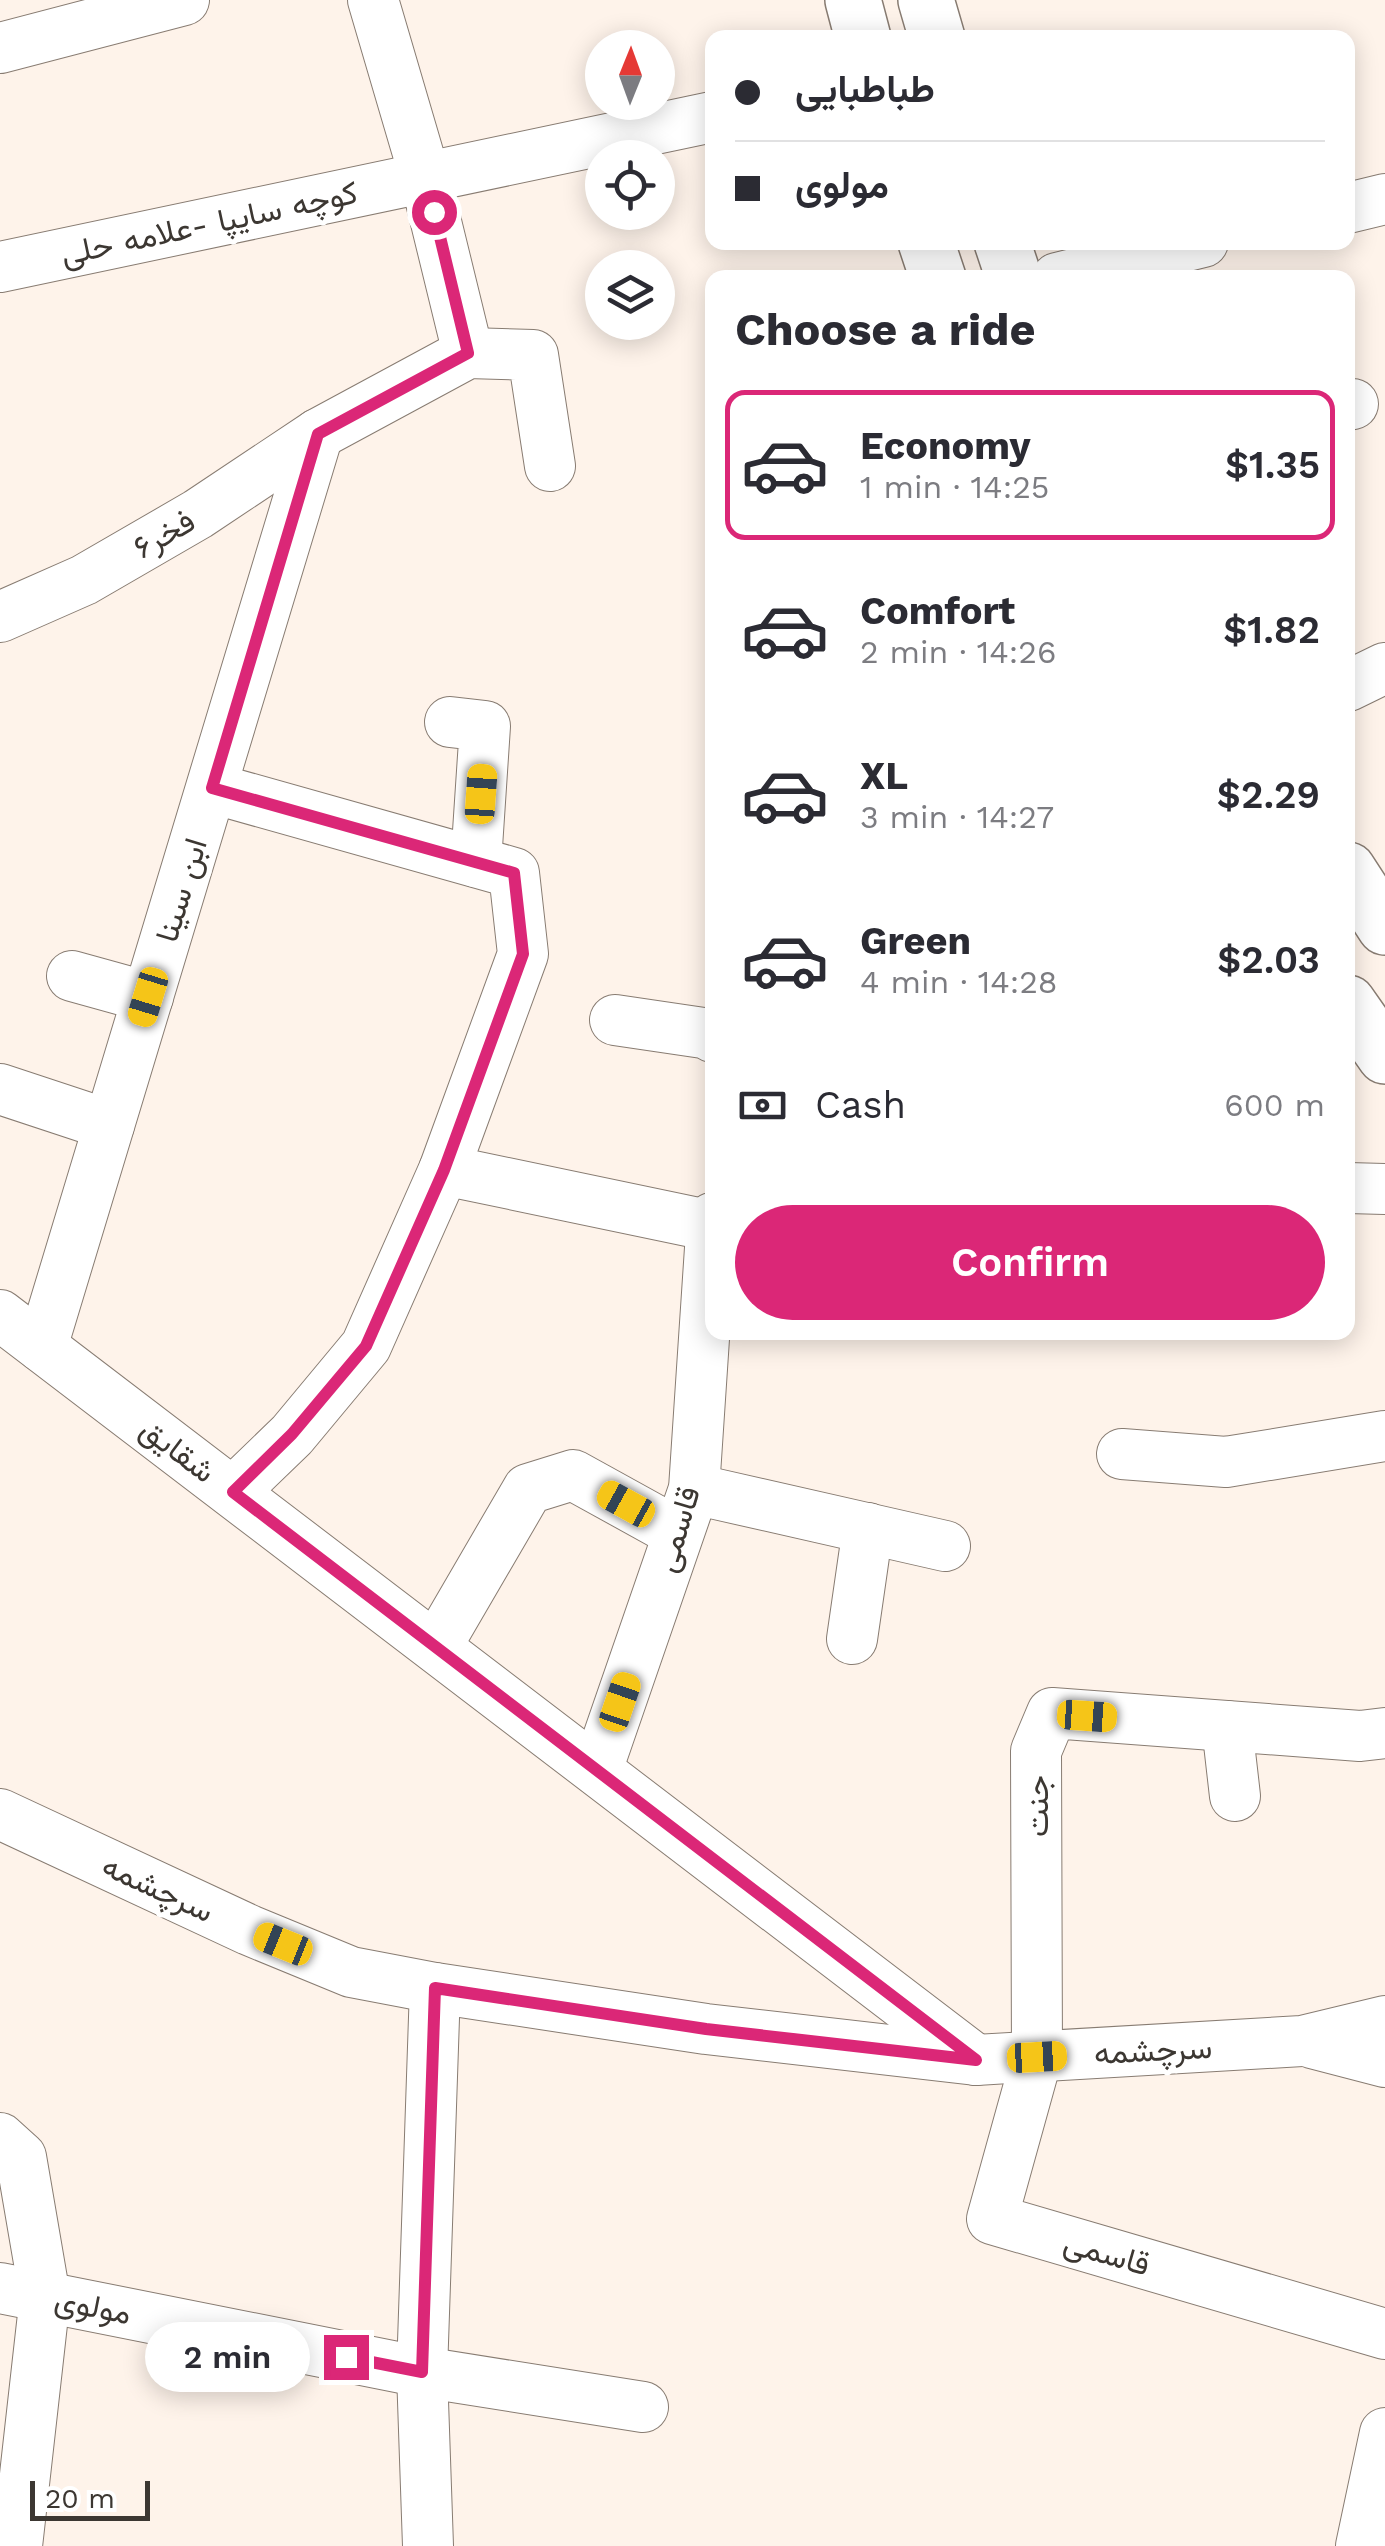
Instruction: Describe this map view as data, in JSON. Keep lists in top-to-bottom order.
{
  "streets": {
    "street": [
      "کوچه سایپا -علامه حلی",
      "فخر۶",
      "ابن سینا",
      "شقایق",
      "قاسمی",
      "جنت",
      "سرچشمه",
      "مولوی"
    ]
  },
  "crossings": [
    ["فخر۶", "ابن سینا"],
    ["ابن سینا", "شقایق"],
    ["شقایق", "قاسمی"],
    ["شقایق", "سرچشمه"],
    ["قاسمی", "جنت"],
    ["قاسمی", "سرچشمه"],
    ["جنت", "سرچشمه"]
  ],
  "scale_bar": "20 m",
  "north": "top",
  "page": {
    "banner": ["طباطبایی", "مولوی"],
    "heading": "Choose a ride",
    "list": [
      {
        "name": "Economy",
        "note": "1 min · 14:25",
        "value": "$1.35"
      },
      {
        "name": "Comfort",
        "note": "2 min · 14:26",
        "value": "$1.82"
      },
      {
        "name": "XL",
        "note": "3 min · 14:27",
        "value": "$2.29"
      },
      {
        "name": "Green",
        "note": "4 min · 14:28",
        "value": "$2.03"
      }
    ],
    "pay": ["Cash", "600 m"],
    "buttons": "Confirm",
    "bubble": "2 min",
    "scale": "20 m"
  }
}
